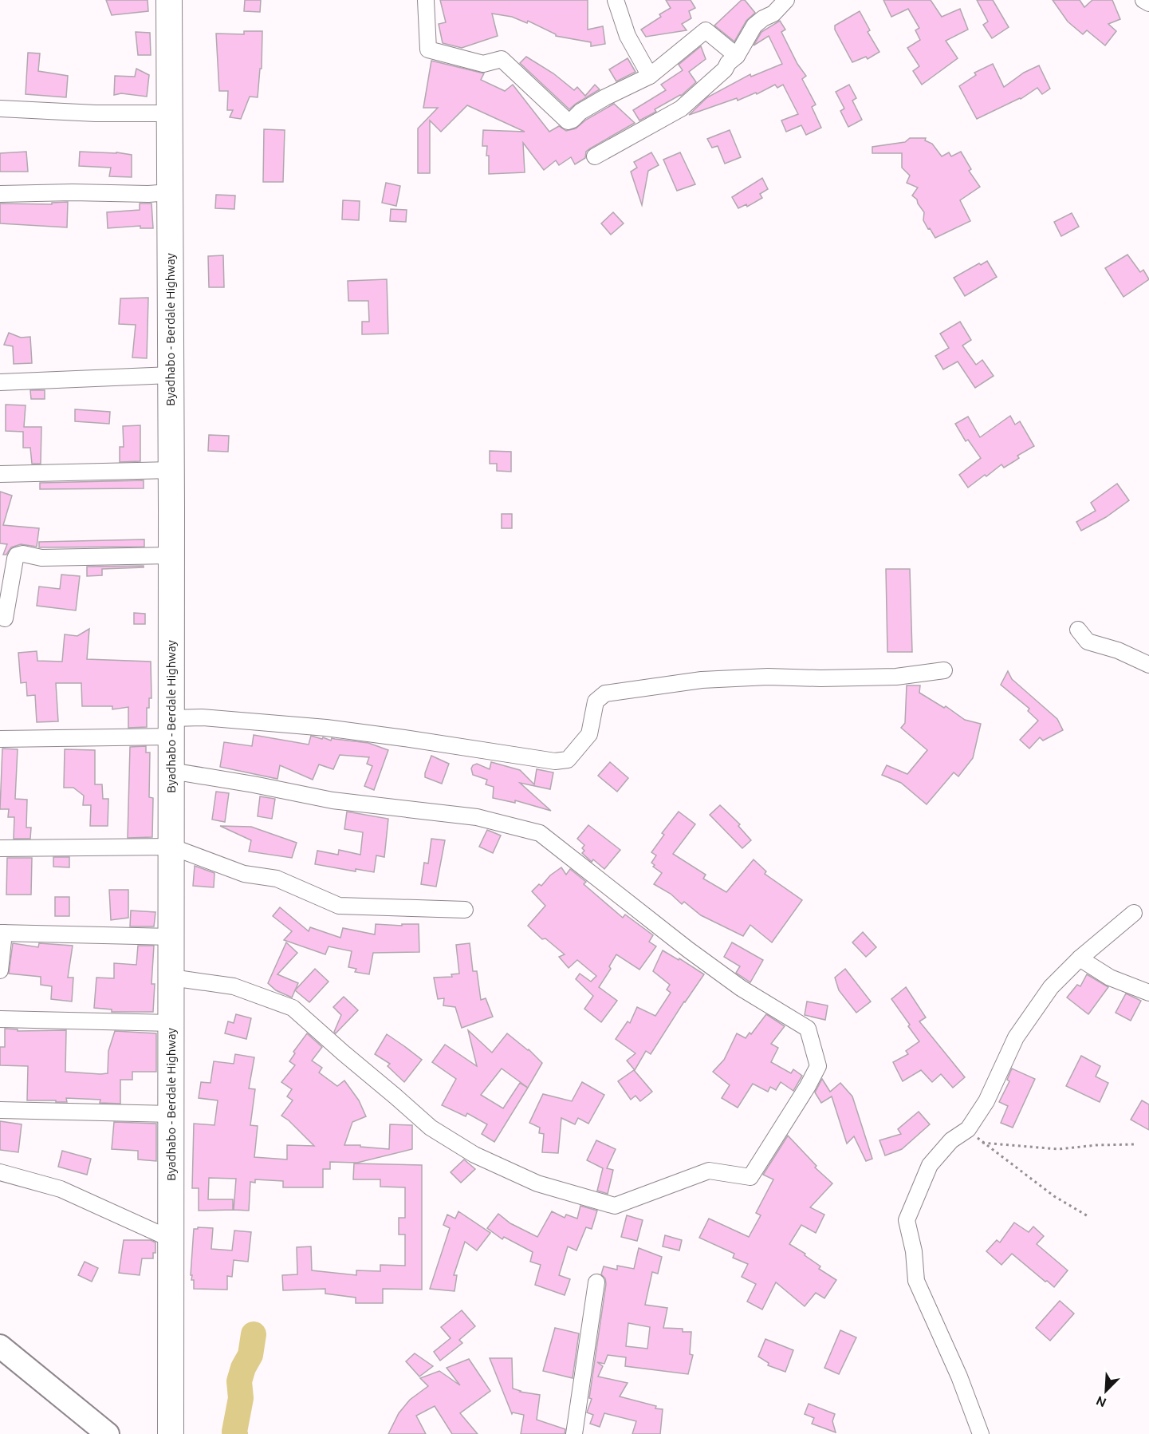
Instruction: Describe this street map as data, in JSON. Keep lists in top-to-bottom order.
{
  "streets": {
    "main road": ["Byadhabo - Berdale Highway"]
  },
  "north": "bottom left"
}
